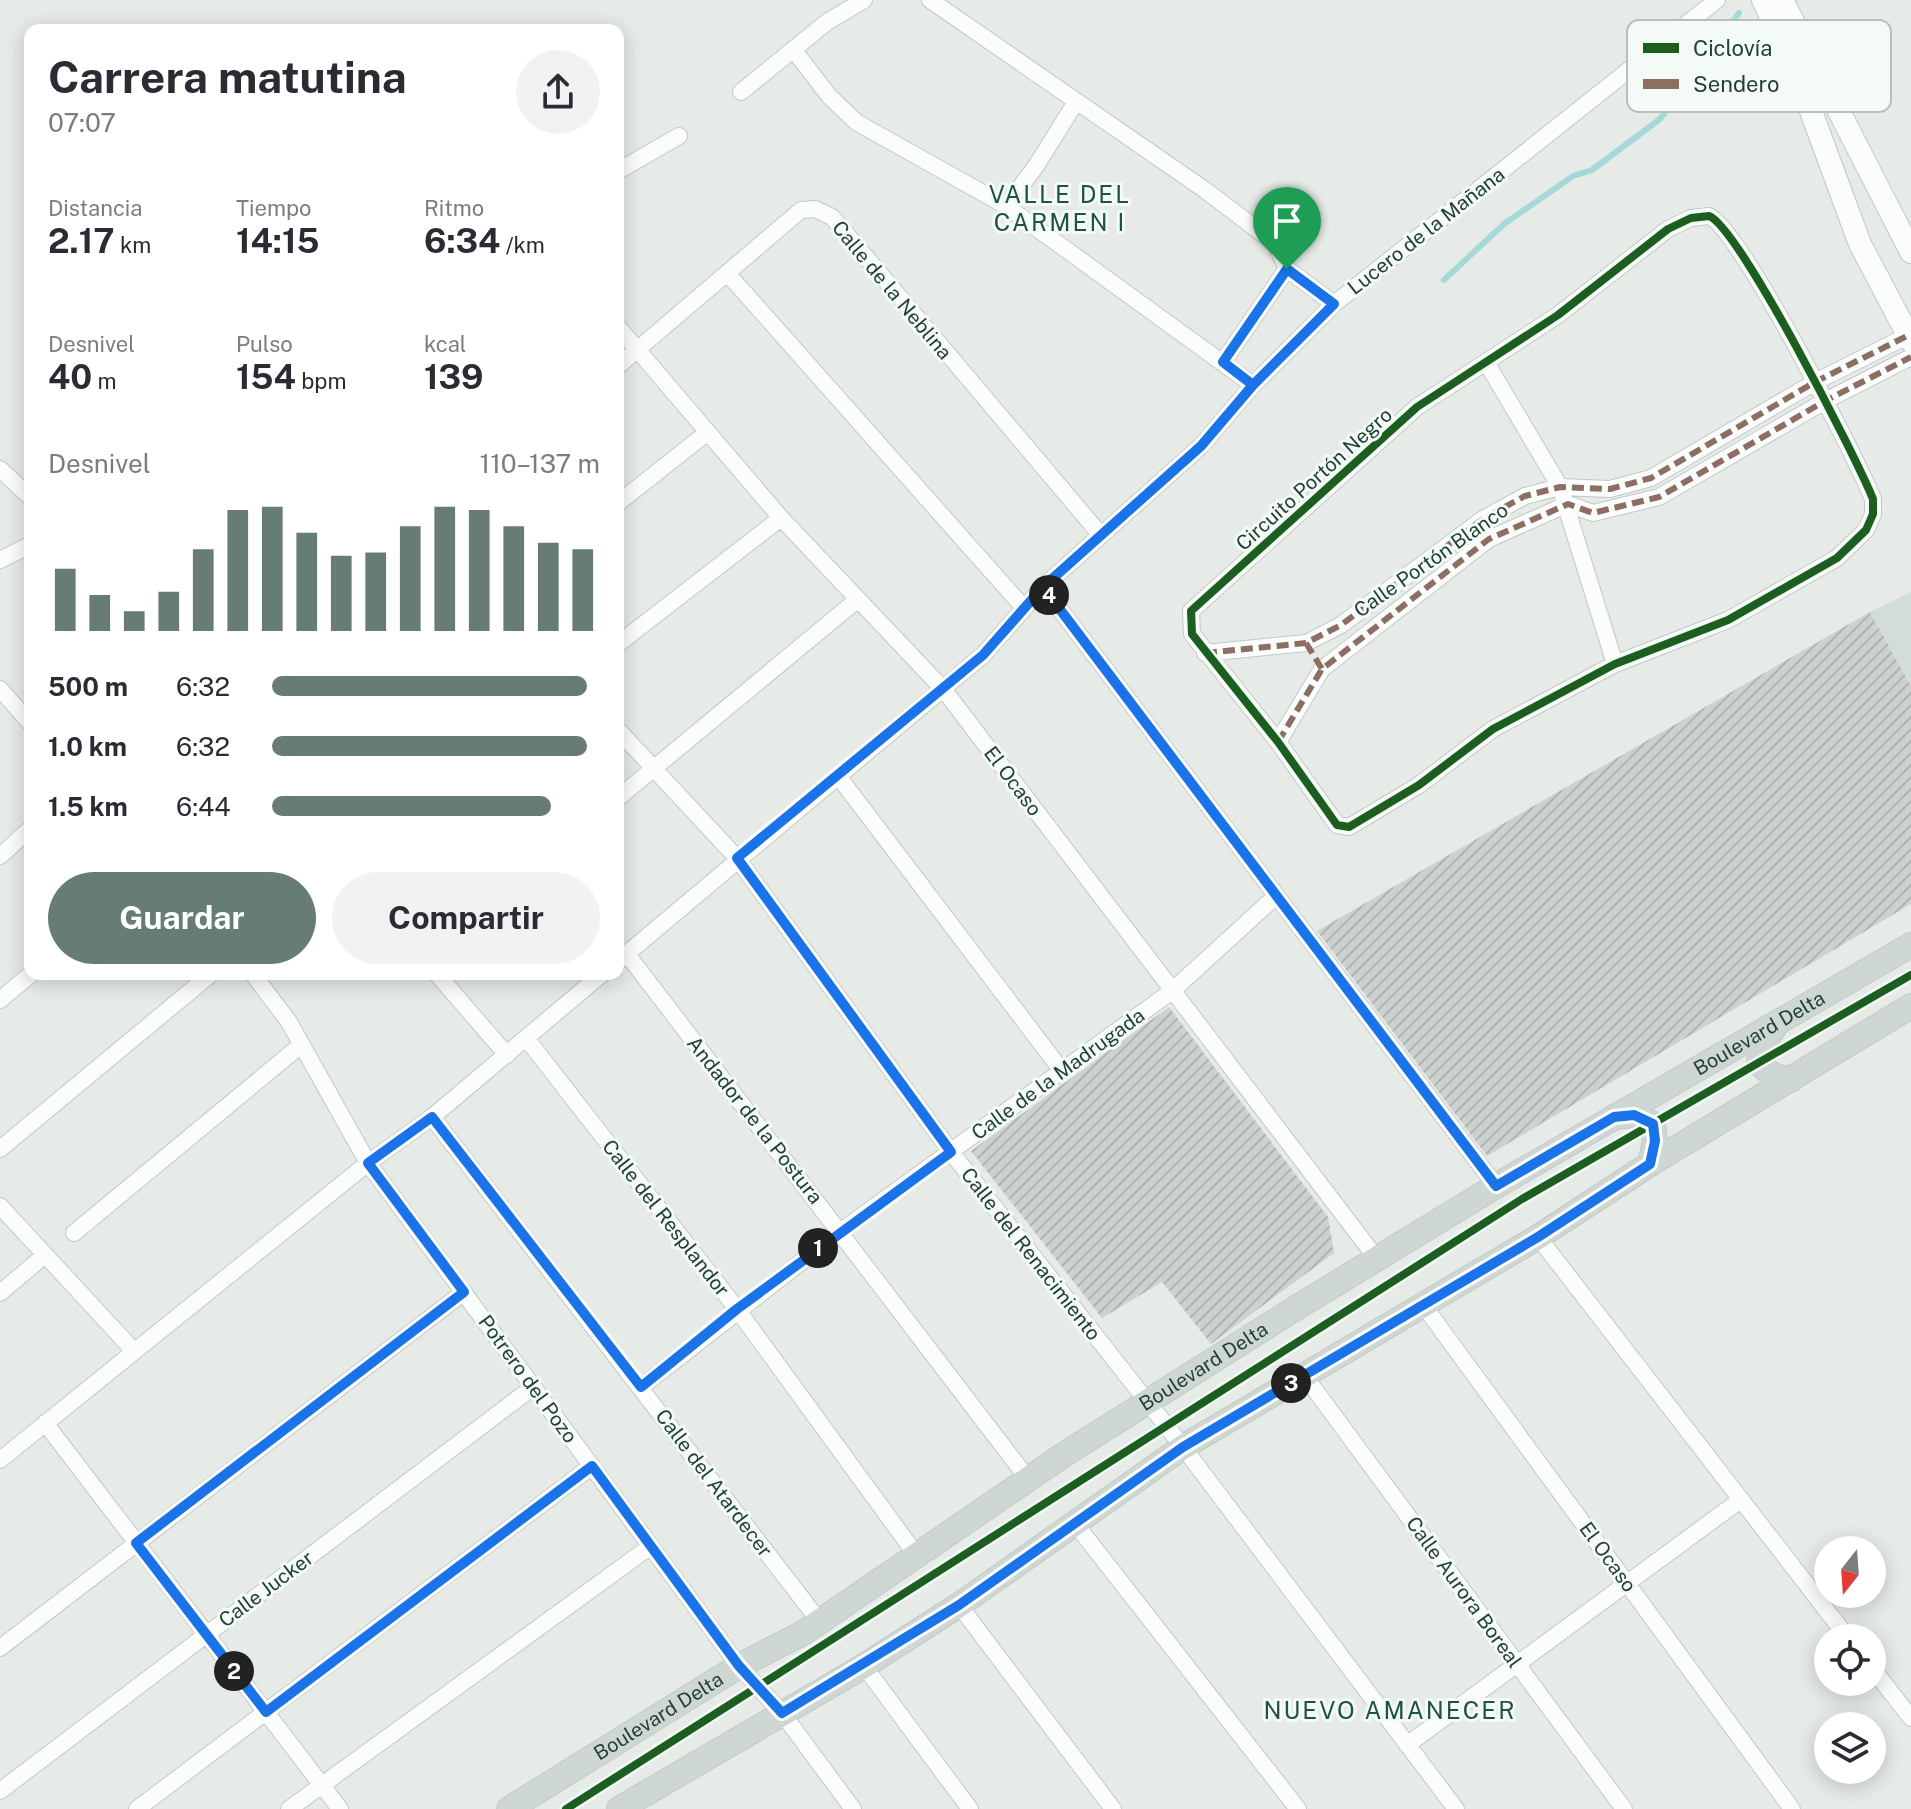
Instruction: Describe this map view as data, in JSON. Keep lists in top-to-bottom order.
{
  "streets": {
    "main road": ["Boulevard Delta"],
    "street": [
      "Lucero de la Mañana",
      "Calle de la Neblina",
      "Circuito Portón Negro",
      "Calle Portón Blanco",
      "El Ocaso",
      "Calle de la Madrugada",
      "Andador de la Postura",
      "Calle del Resplandor",
      "Calle del Renacimiento",
      "Potrero del Pozo",
      "Calle del Atardecer",
      "Calle Jucker",
      "Calle Aurora Boreal"
    ]
  },
  "crossings": [
    ["Lucero de la Mañana", "Calle de la Neblina"],
    ["Lucero de la Mañana", "El Ocaso"],
    ["Lucero de la Mañana", "Calle del Renacimiento"],
    ["Calle de la Neblina", "El Ocaso"],
    ["Circuito Portón Negro", "Calle Portón Blanco"],
    ["El Ocaso", "Boulevard Delta"],
    ["El Ocaso", "Calle de la Madrugada"],
    ["Boulevard Delta", "Andador de la Postura"],
    ["Boulevard Delta", "Calle del Resplandor"],
    ["Boulevard Delta", "Calle del Renacimiento"],
    ["Boulevard Delta", "Potrero del Pozo"],
    ["Boulevard Delta", "Calle del Atardecer"],
    ["Calle de la Madrugada", "Andador de la Postura"],
    ["Calle de la Madrugada", "Calle del Resplandor"],
    ["Calle de la Madrugada", "Calle del Renacimiento"],
    ["Calle de la Madrugada", "Calle del Atardecer"],
    ["Potrero del Pozo", "Calle Jucker"]
  ],
  "districts": ["VALLE DEL CARMEN I", "NUEVO AMANECER"],
  "legend": ["Ciclovía", "Sendero"],
  "north": "bottom",
  "page": {
    "heading": ["Carrera matutina", "07:07"],
    "stats": [
      ["Distancia", "2.17 km"],
      ["Tiempo", "14:15"],
      ["Ritmo", "6:34 /km"],
      ["Desnivel", "40 m"],
      ["Pulso", "154 bpm"],
      ["kcal", "139"]
    ],
    "chart": ["Desnivel", "110–137 m"],
    "pins": [
      "4",
      "1",
      "3",
      "2"
    ],
    "list": [
      {
        "name": "500 m",
        "note": "6:32"
      },
      {
        "name": "1.0 km",
        "note": "6:32"
      },
      {
        "name": "1.5 km",
        "note": "6:44"
      }
    ],
    "buttons": ["Guardar", "Compartir"]
  }
}
